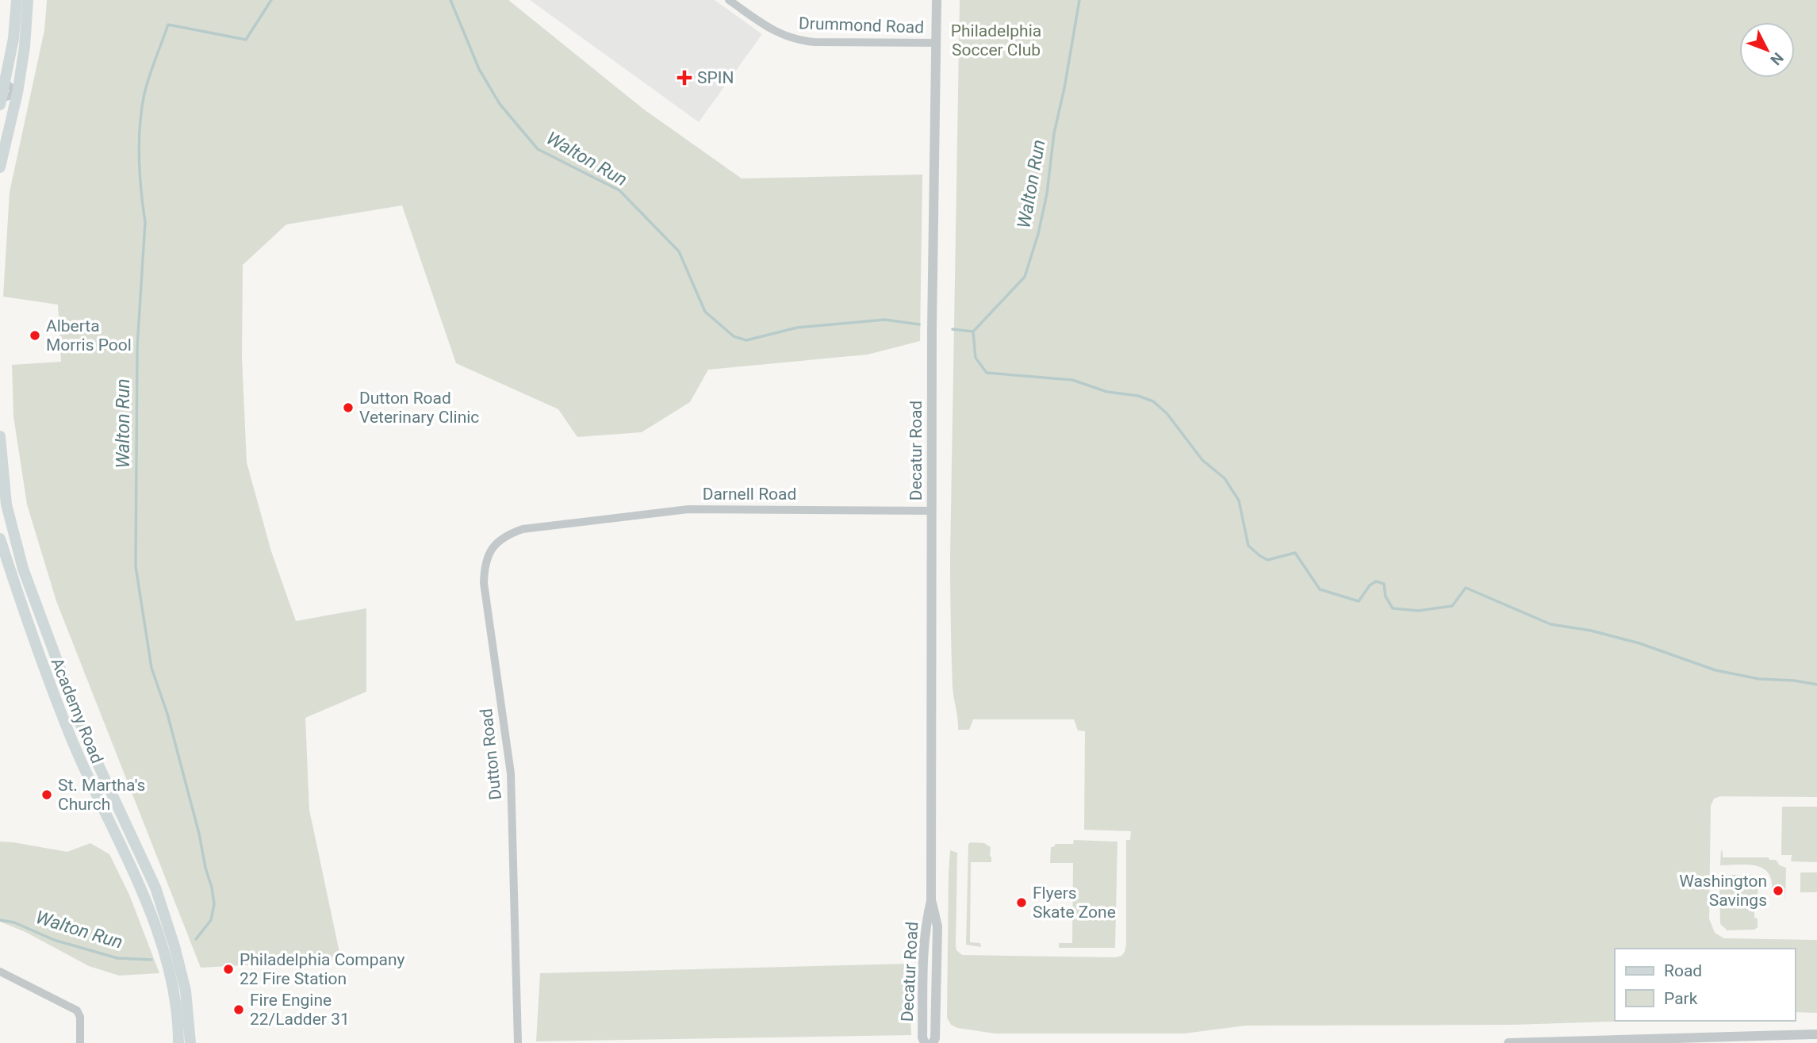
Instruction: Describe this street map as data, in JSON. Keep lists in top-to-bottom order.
{
  "streets": {
    "main road": ["Academy Road"],
    "street": [
      "Drummond Road",
      "Decatur Road",
      "Darnell Road",
      "Dutton Road"
    ]
  },
  "crossings": [
    ["Drummond Road", "Decatur Road"],
    ["Decatur Road", "Darnell Road"],
    ["Darnell Road", "Dutton Road"]
  ],
  "water": ["Walton Run"],
  "parks": ["Philadelphia Soccer Club"],
  "places": {
    "health": ["SPIN"],
    "other": [
      "Alberta Morris Pool",
      "Dutton Road Veterinary Clinic",
      "St. Martha's Church",
      "Washington Savings",
      "Flyers Skate Zone",
      "Philadelphia Company 22 Fire Station",
      "Fire Engine 22/Ladder 31"
    ]
  },
  "legend": ["Road", "Park"],
  "north": "bottom right"
}
